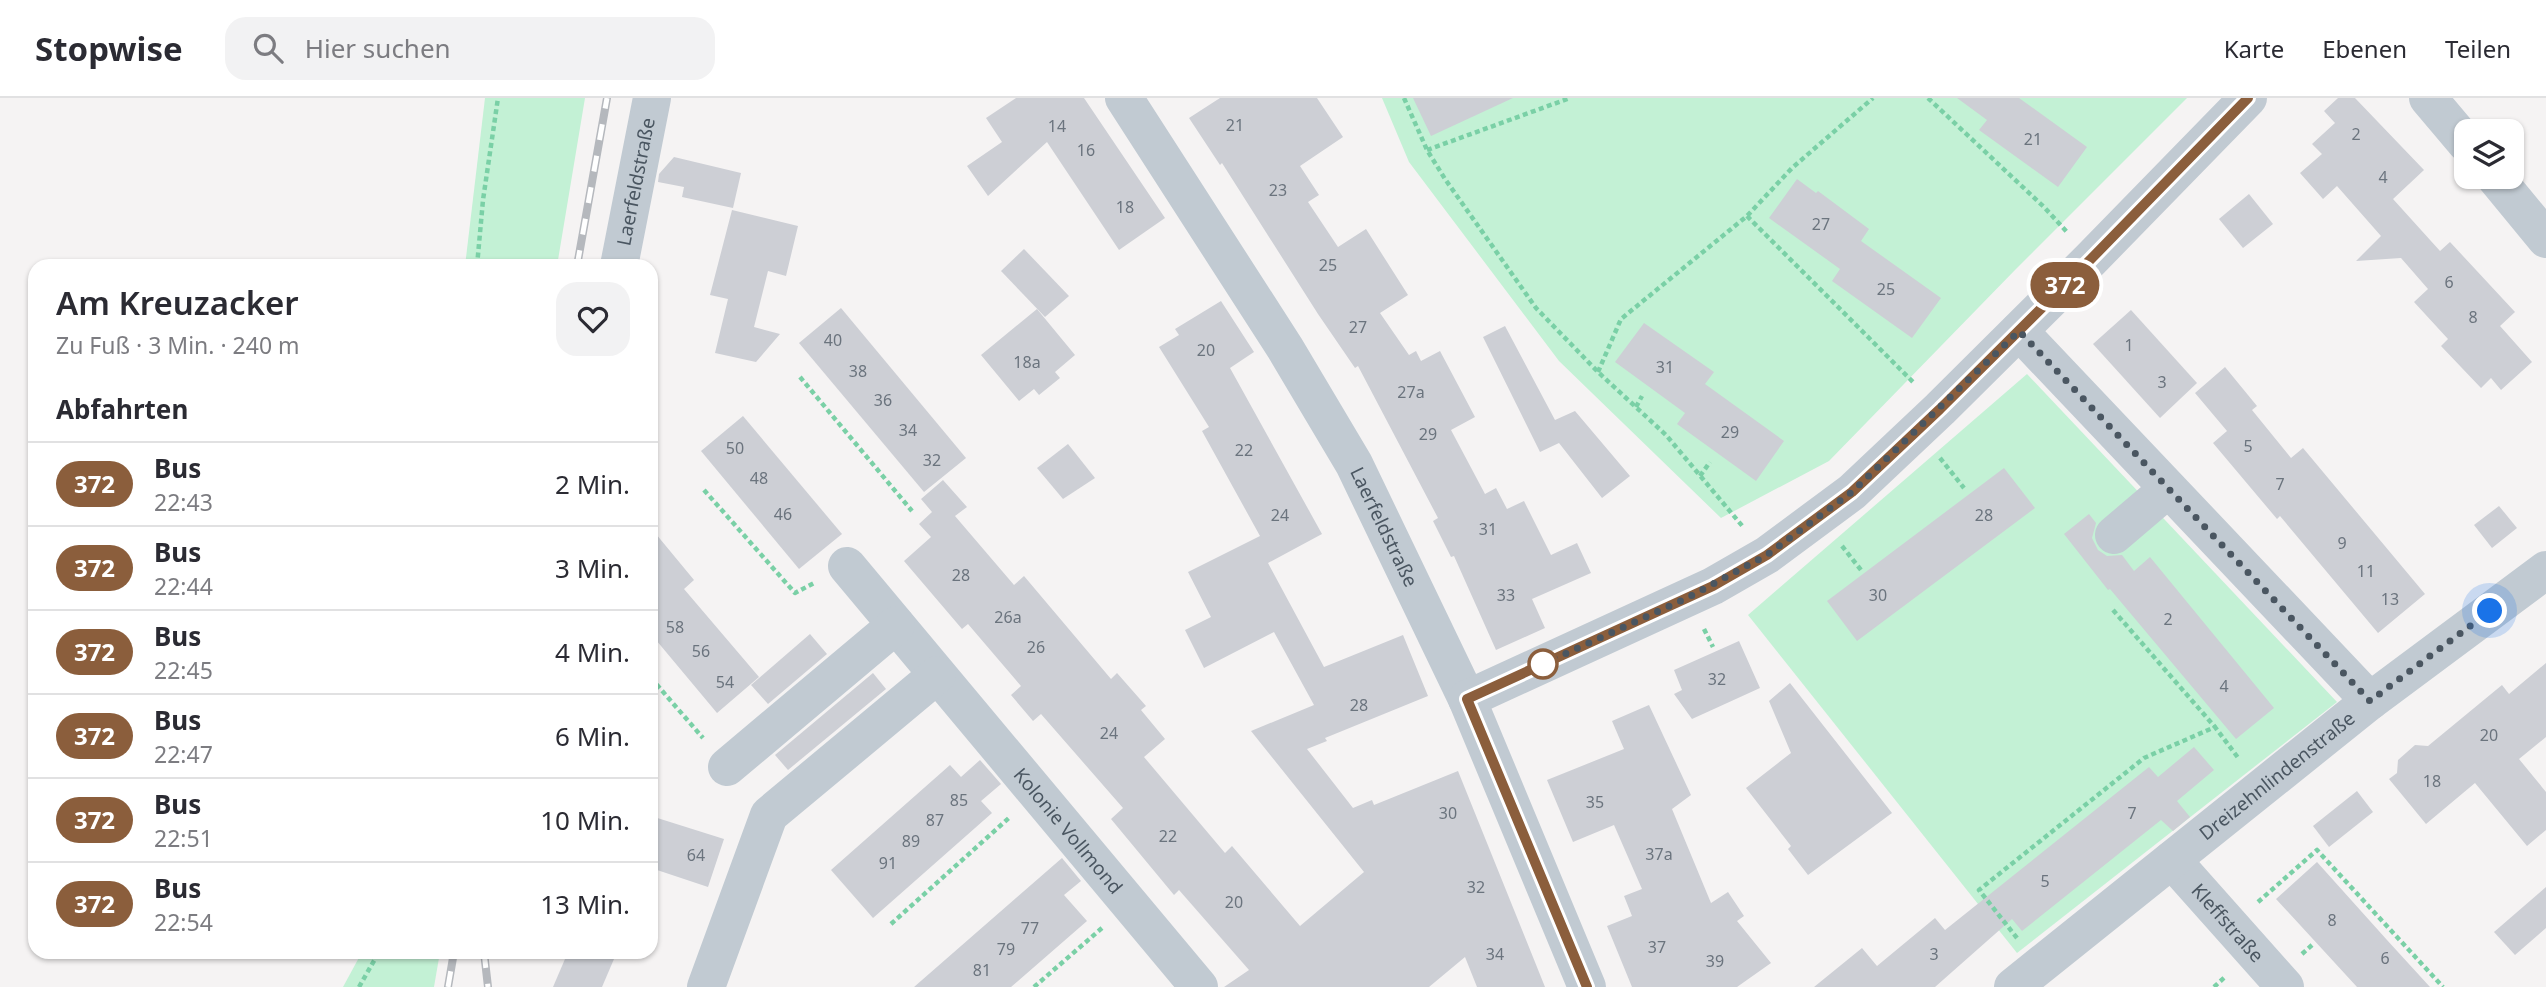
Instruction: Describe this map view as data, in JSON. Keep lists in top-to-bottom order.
{
  "streets": {
    "street": [
      "Laerfeldstraße",
      "Dreizehnlindenstraße",
      "Kolonie Vollmond",
      "Kleffstraße"
    ]
  },
  "crossings": [
    ["Dreizehnlindenstraße", "Kleffstraße"]
  ],
  "lines": ["bus line 372"],
  "house_numbers": [
    "21",
    "14",
    "2",
    "21",
    "16",
    "4",
    "23",
    "18",
    "27",
    "25",
    "6",
    "25",
    "8",
    "27",
    "40",
    "1",
    "20",
    "18a",
    "31",
    "38",
    "3",
    "27a",
    "36",
    "34",
    "29",
    "29",
    "5",
    "50",
    "22",
    "32",
    "48",
    "7",
    "46",
    "24",
    "28",
    "31",
    "9",
    "11",
    "28",
    "33",
    "30",
    "13",
    "26a",
    "2",
    "58",
    "26",
    "56",
    "32",
    "54",
    "4",
    "28",
    "24",
    "20",
    "18",
    "85",
    "35",
    "30",
    "7",
    "87",
    "22",
    "89",
    "37a",
    "64",
    "91",
    "5",
    "32",
    "20",
    "8",
    "77",
    "37",
    "79",
    "34",
    "3",
    "6",
    "39",
    "81"
  ],
  "page": {
    "header": "Stopwise",
    "search": "Hier suchen",
    "nav": ["Karte", "Ebenen", "Teilen"],
    "on_map": "372",
    "heading": [
      ["Am Kreuzacker", "Zu Fuß · 3 Min. · 240 m"],
      "Abfahrten"
    ],
    "list": [
      {
        "mark": "372",
        "name": "Bus",
        "note": "22:43",
        "value": "2 Min."
      },
      {
        "mark": "372",
        "name": "Bus",
        "note": "22:44",
        "value": "3 Min."
      },
      {
        "mark": "372",
        "name": "Bus",
        "note": "22:45",
        "value": "4 Min."
      },
      {
        "mark": "372",
        "name": "Bus",
        "note": "22:47",
        "value": "6 Min."
      },
      {
        "mark": "372",
        "name": "Bus",
        "note": "22:51",
        "value": "10 Min."
      },
      {
        "mark": "372",
        "name": "Bus",
        "note": "22:54",
        "value": "13 Min."
      }
    ]
  }
}
